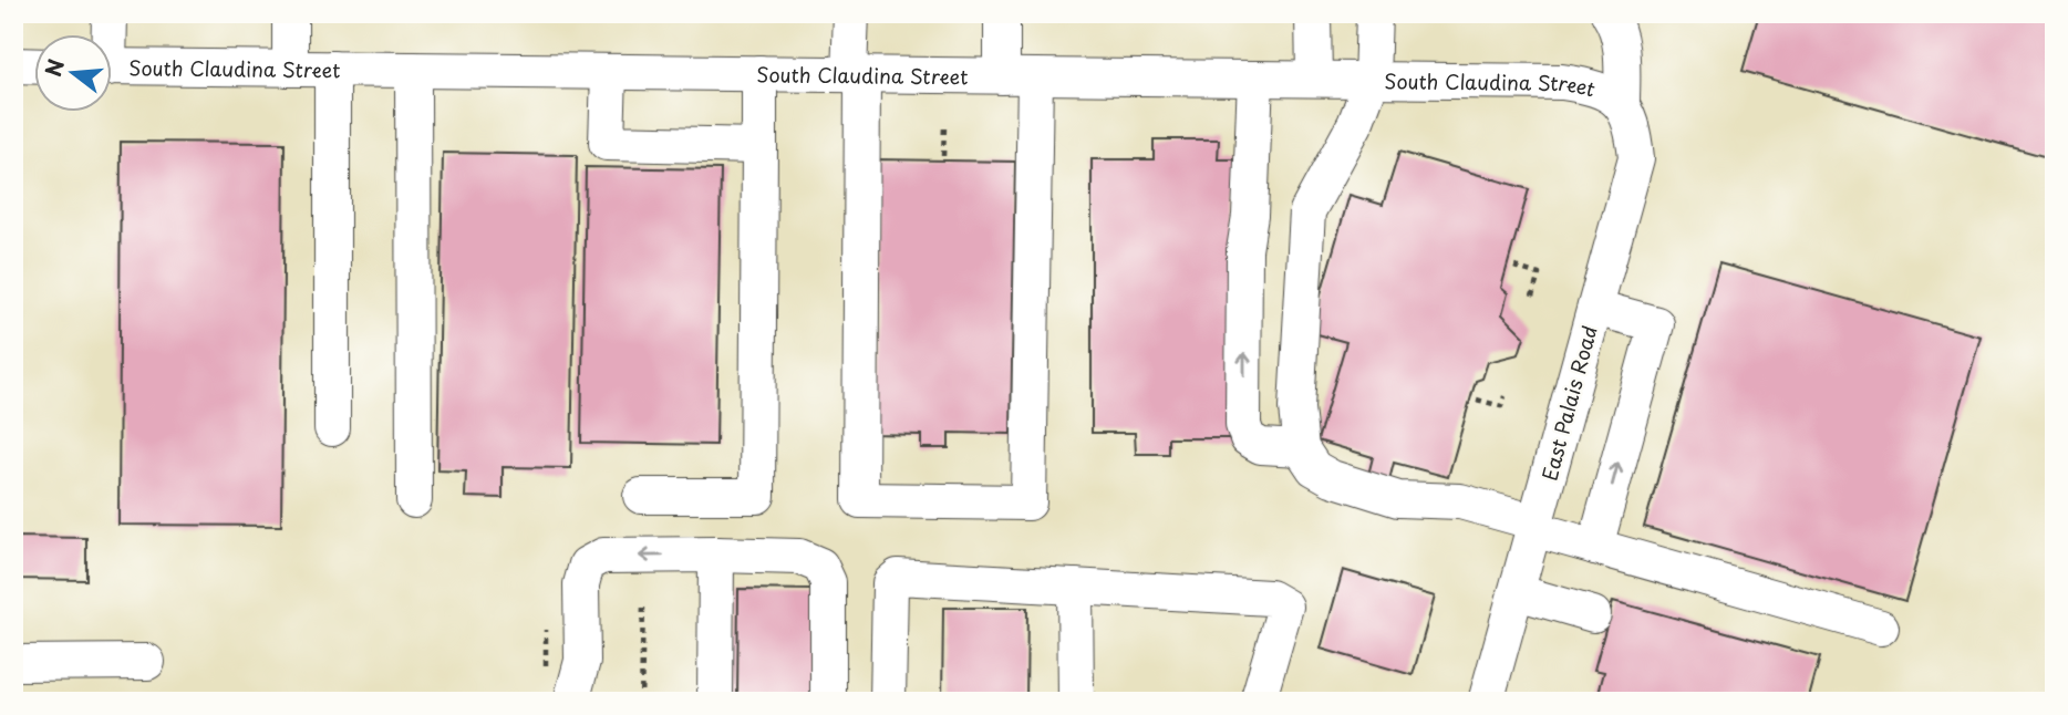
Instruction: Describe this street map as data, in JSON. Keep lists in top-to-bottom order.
{
  "streets": {
    "street": ["South Claudina Street", "East Palais Road"]
  },
  "crossings": [
    ["South Claudina Street", "East Palais Road"]
  ],
  "north": "left"
}
